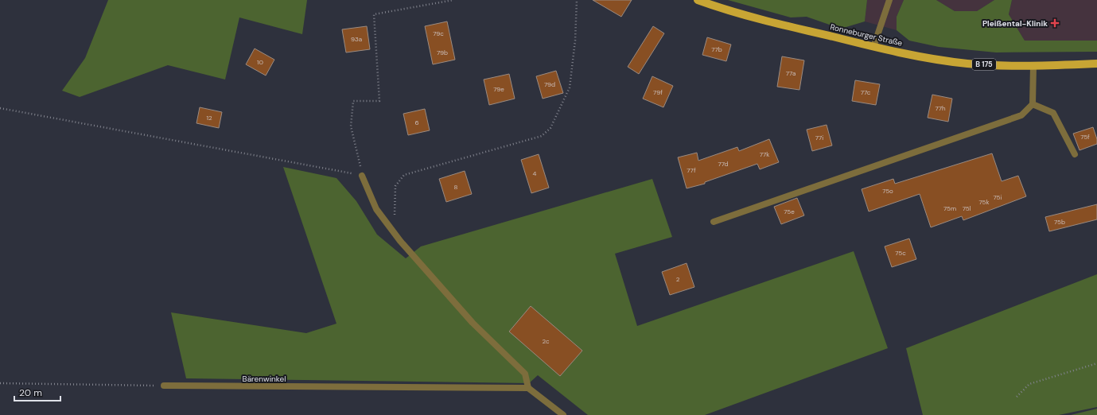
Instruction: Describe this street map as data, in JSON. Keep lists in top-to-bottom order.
{
  "streets": {
    "main road": ["Ronneburger Straße", "B 175"],
    "street": ["Bärenwinkel"]
  },
  "places": {
    "health": ["Pleißental-Klinik"]
  },
  "house_numbers": [
    "79c",
    "93a",
    "77b",
    "79b",
    "10",
    "77a",
    "79d",
    "79e",
    "79f",
    "77c",
    "77h",
    "12",
    "6",
    "75f",
    "77i",
    "77k",
    "77d",
    "77f",
    "4",
    "8",
    "75o",
    "75i",
    "75k",
    "75m",
    "75l",
    "75e",
    "75b",
    "75c",
    "2",
    "2c"
  ],
  "scale_bar": "20 m"
}
